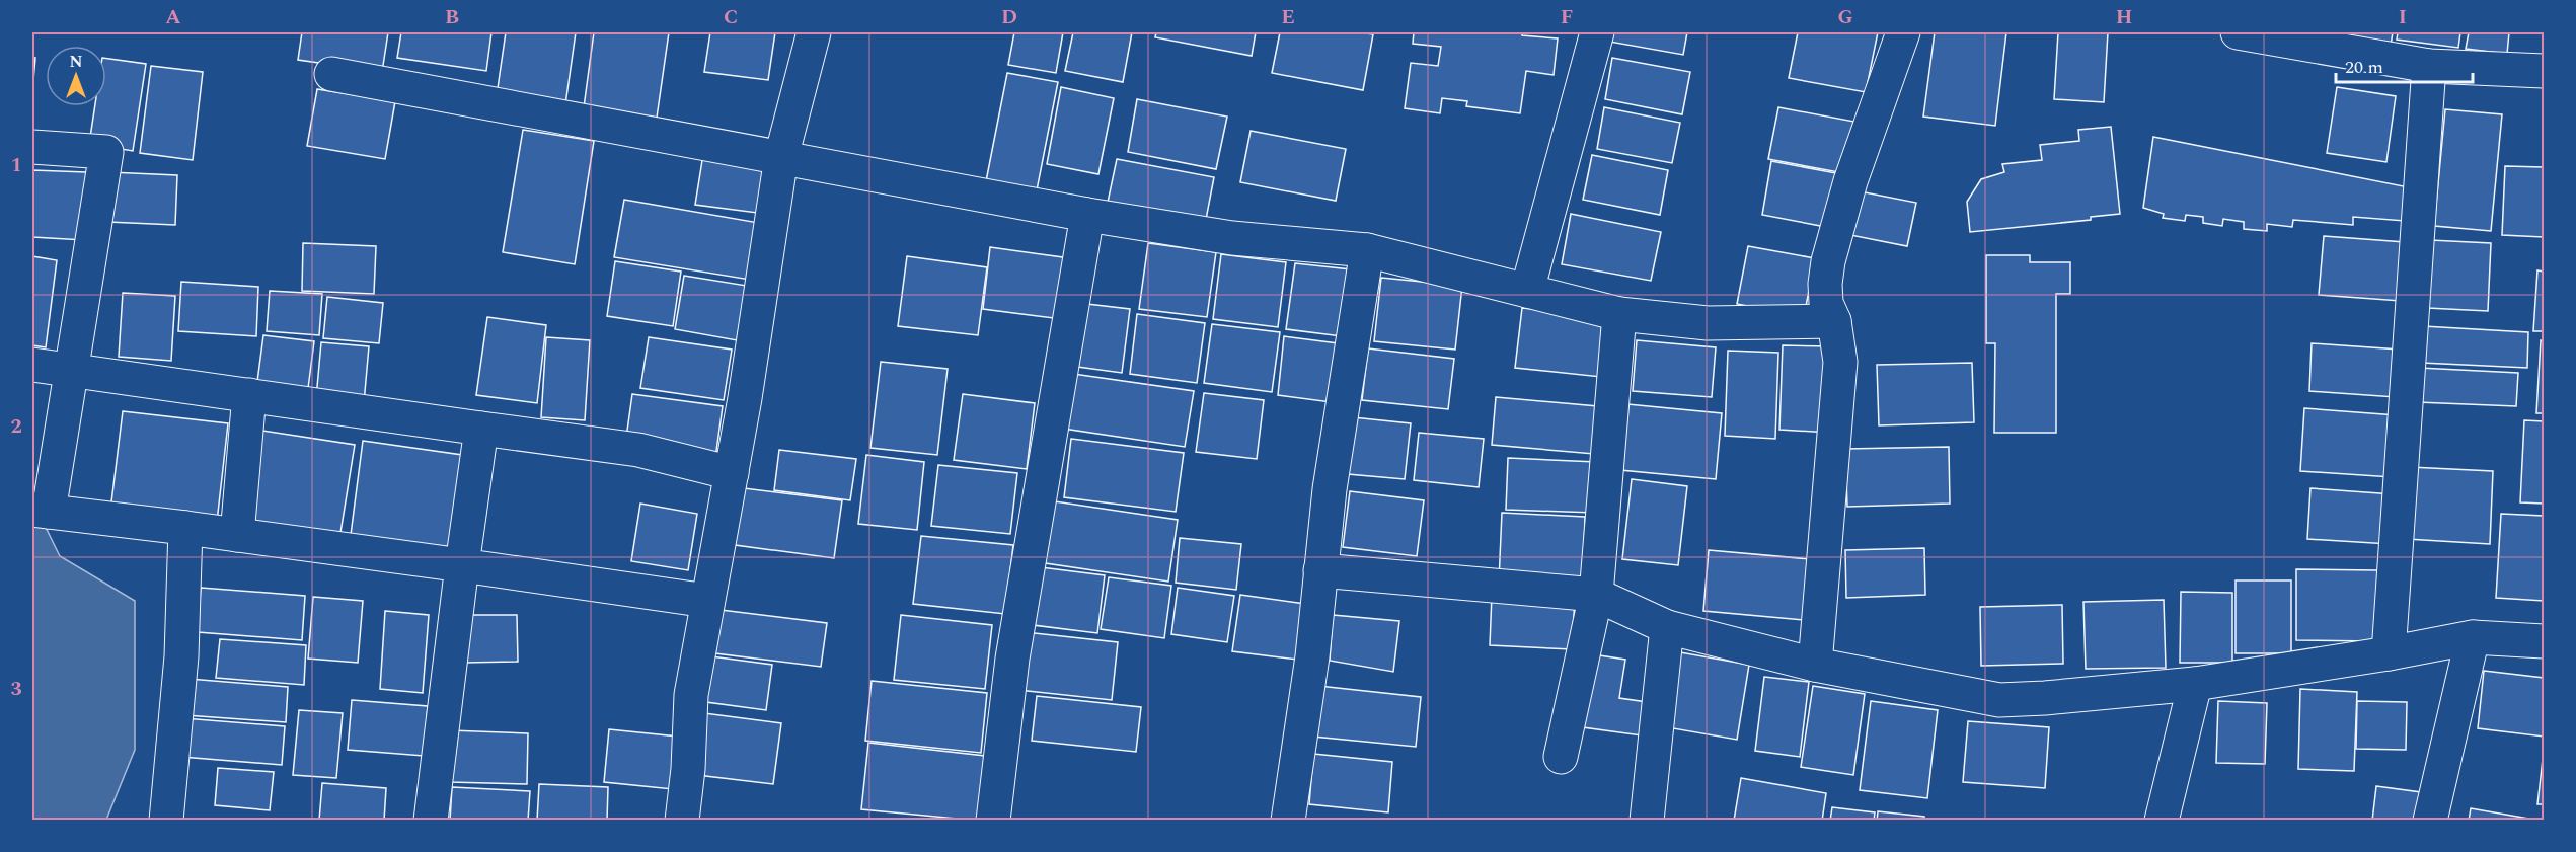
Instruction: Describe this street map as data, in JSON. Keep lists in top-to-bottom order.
{
  "scale_bar": "20 m",
  "north": "top",
  "grid": {
    "columns": [
      "A",
      "B",
      "C",
      "D",
      "E",
      "F",
      "G",
      "H",
      "I"
    ],
    "rows": ["1", "2", "3"]
  }
}
